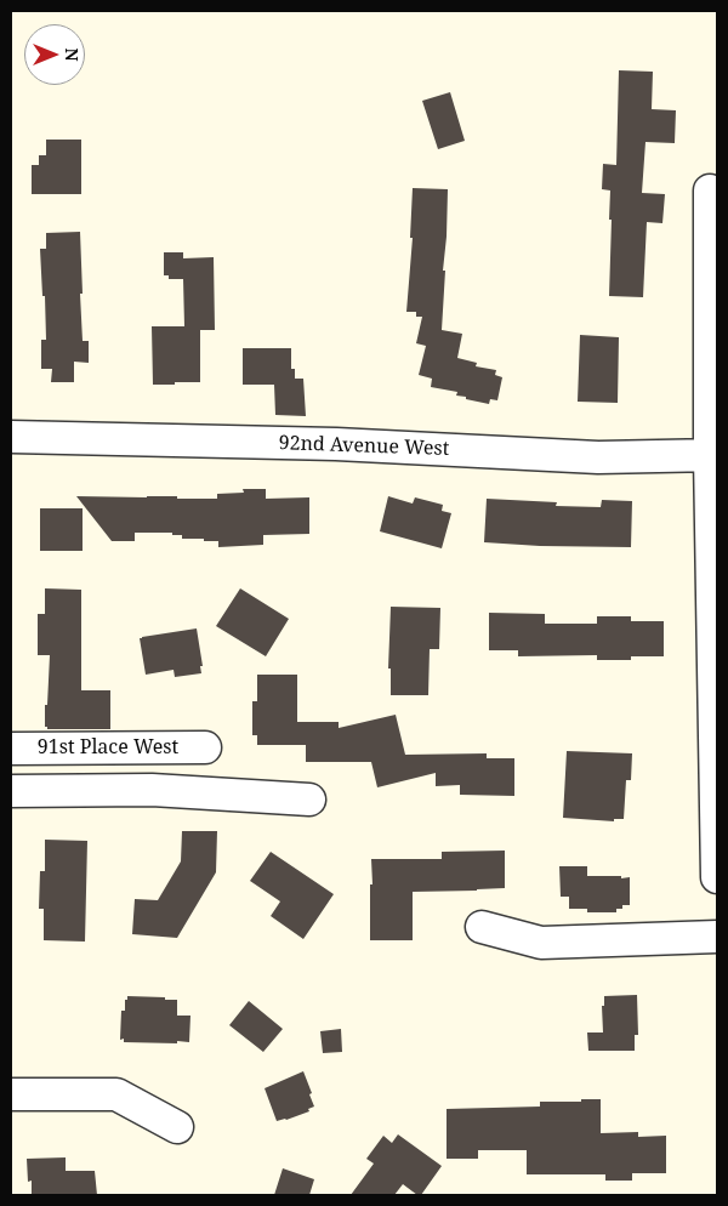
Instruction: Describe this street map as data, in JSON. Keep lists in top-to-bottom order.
{
  "streets": {
    "street": ["92nd Avenue West", "91st Place West"]
  },
  "north": "right"
}
